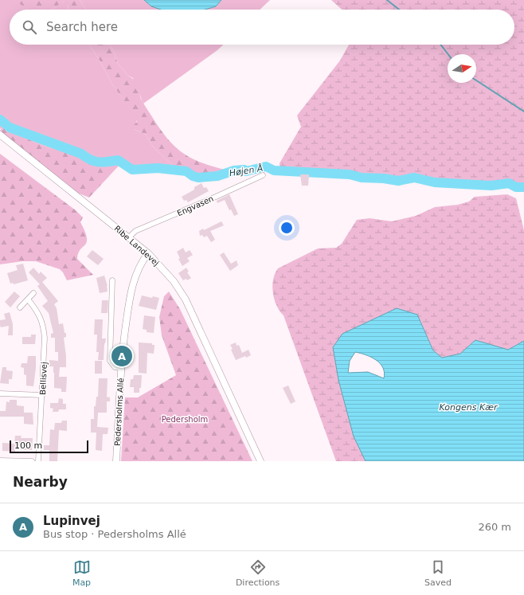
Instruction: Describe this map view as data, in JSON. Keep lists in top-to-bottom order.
{
  "streets": {
    "main road": ["Ribe Landevej", "Pedersholms Allé"],
    "street": ["Engvasen", "Bellisvej"]
  },
  "crossings": [
    ["Engvasen", "Ribe Landevej"],
    ["Ribe Landevej", "Pedersholms Allé"]
  ],
  "water": ["Højen Å", "Kongens Kær"],
  "parks": ["Pedersholm"],
  "scale_bar": "100 m",
  "north": "right",
  "page": {
    "search": "Search here",
    "pins": "A",
    "scale": "100 m",
    "heading": "Nearby",
    "list": [
      {
        "mark": "A",
        "name": "Lupinvej",
        "note": "Bus stop · Pedersholms Allé",
        "value": "260 m"
      }
    ],
    "nav": ["Map", "Directions", "Saved"]
  }
}
